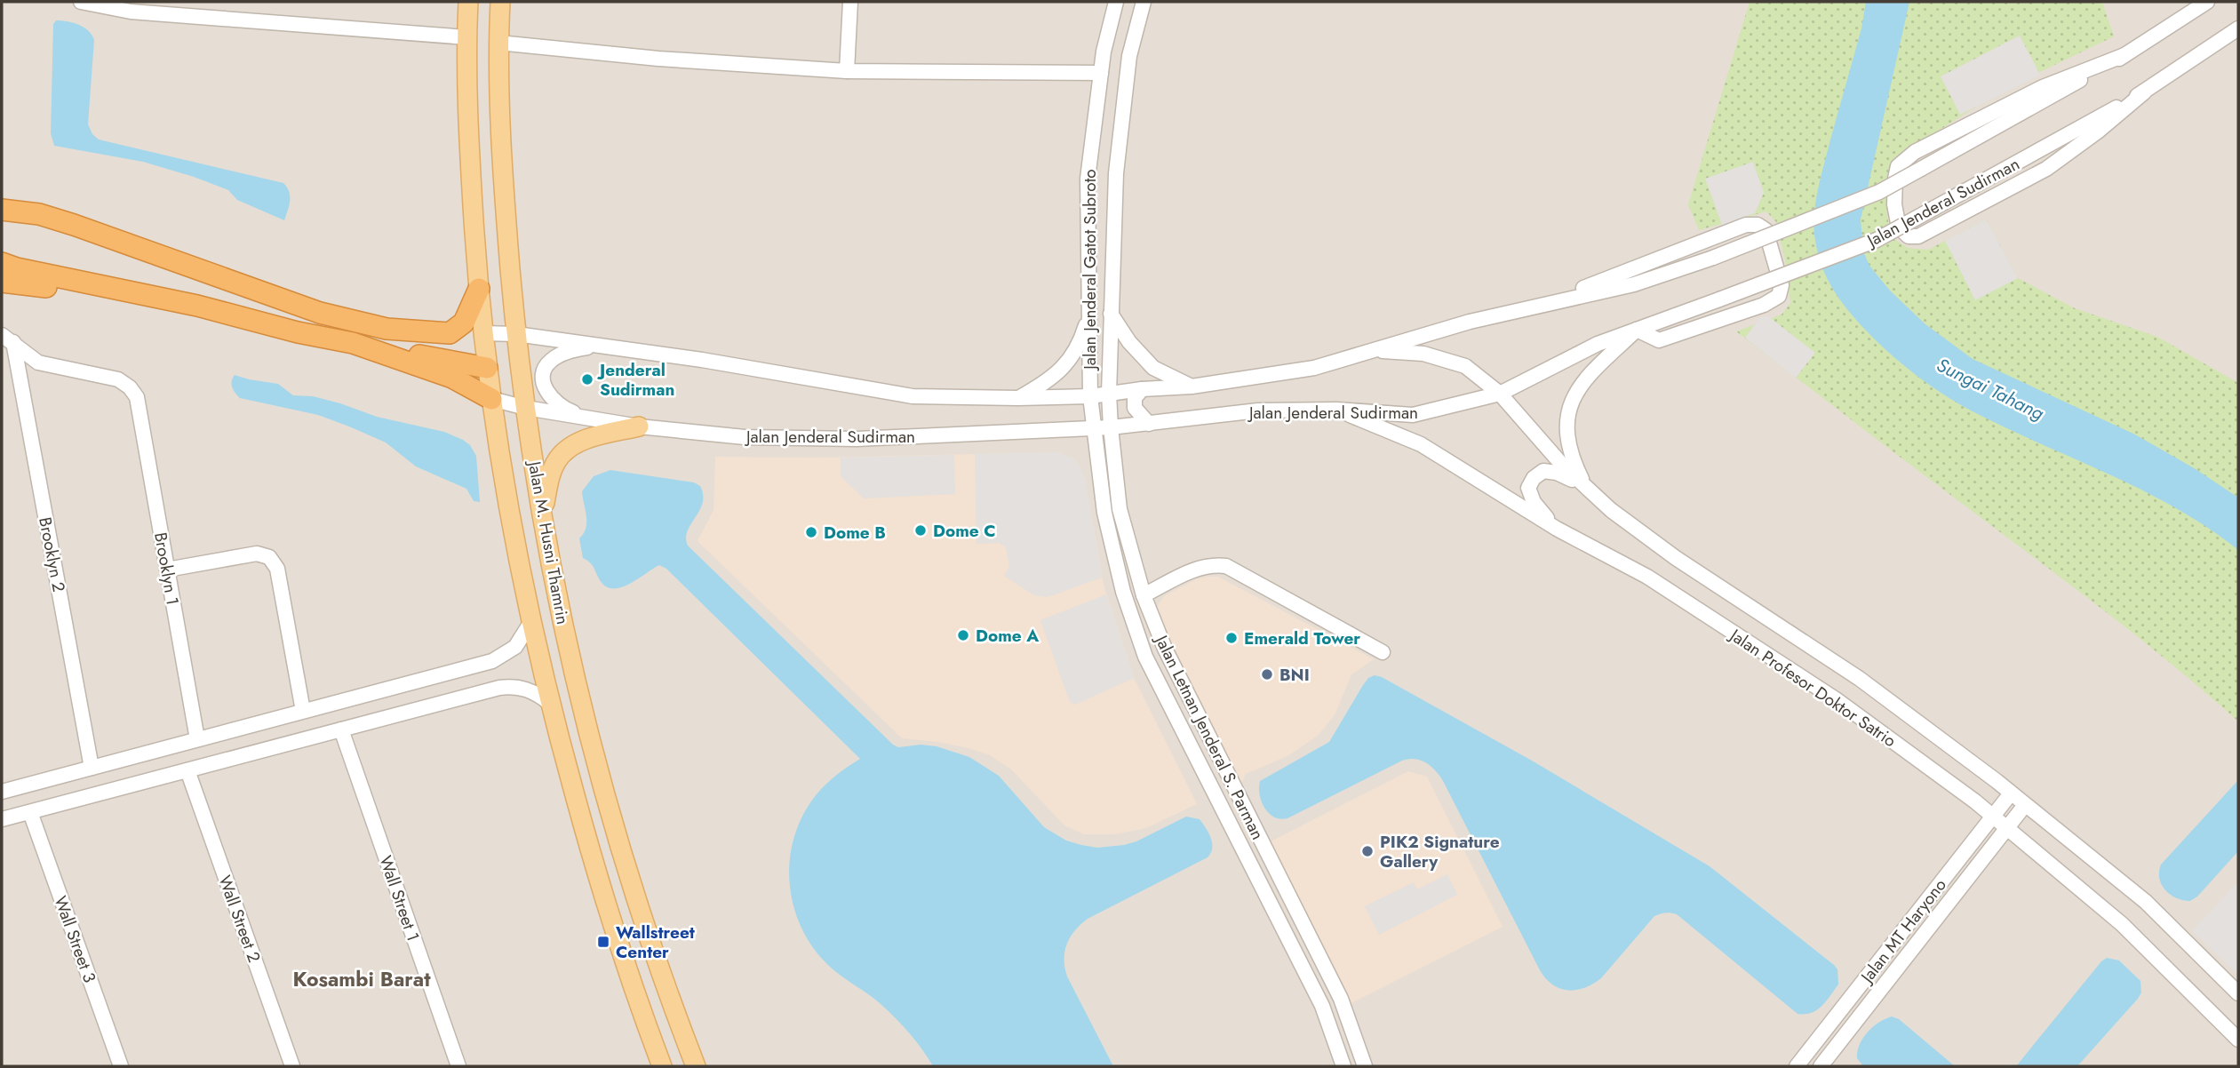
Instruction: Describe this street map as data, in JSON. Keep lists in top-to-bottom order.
{
  "streets": {
    "main road": ["Jalan M. Husni Thamrin"],
    "street": [
      "Jalan Jenderal Sudirman",
      "Jalan Jenderal Gatot Subroto",
      "Brooklyn 2",
      "Brooklyn 1",
      "Jalan Profesor Doktor Satrio",
      "Jalan Letnan Jenderal S. Parman",
      "Wall Street 1",
      "Wall Street 2",
      "Jalan MT Haryono",
      "Wall Street 3"
    ]
  },
  "crossings": [
    ["Jalan Jenderal Sudirman", "Jalan Jenderal Gatot Subroto"],
    ["Jalan Jenderal Sudirman", "Jalan M. Husni Thamrin"],
    ["Jalan Jenderal Sudirman", "Jalan Profesor Doktor Satrio"],
    ["Jalan Jenderal Sudirman", "Jalan Letnan Jenderal S. Parman"],
    ["Jalan Jenderal Gatot Subroto", "Jalan Letnan Jenderal S. Parman"],
    ["Brooklyn 2", "Brooklyn 1"],
    ["Jalan Profesor Doktor Satrio", "Jalan MT Haryono"]
  ],
  "districts": ["Kosambi Barat"],
  "water": ["Sungai Tahang"],
  "places": {
    "other": [
      "Jenderal Sudirman",
      "Dome C",
      "Dome B",
      "Dome A",
      "Emerald Tower",
      "BNI",
      "PIK2 Signature Gallery"
    ],
    "transit": ["Wallstreet Center"]
  }
}
